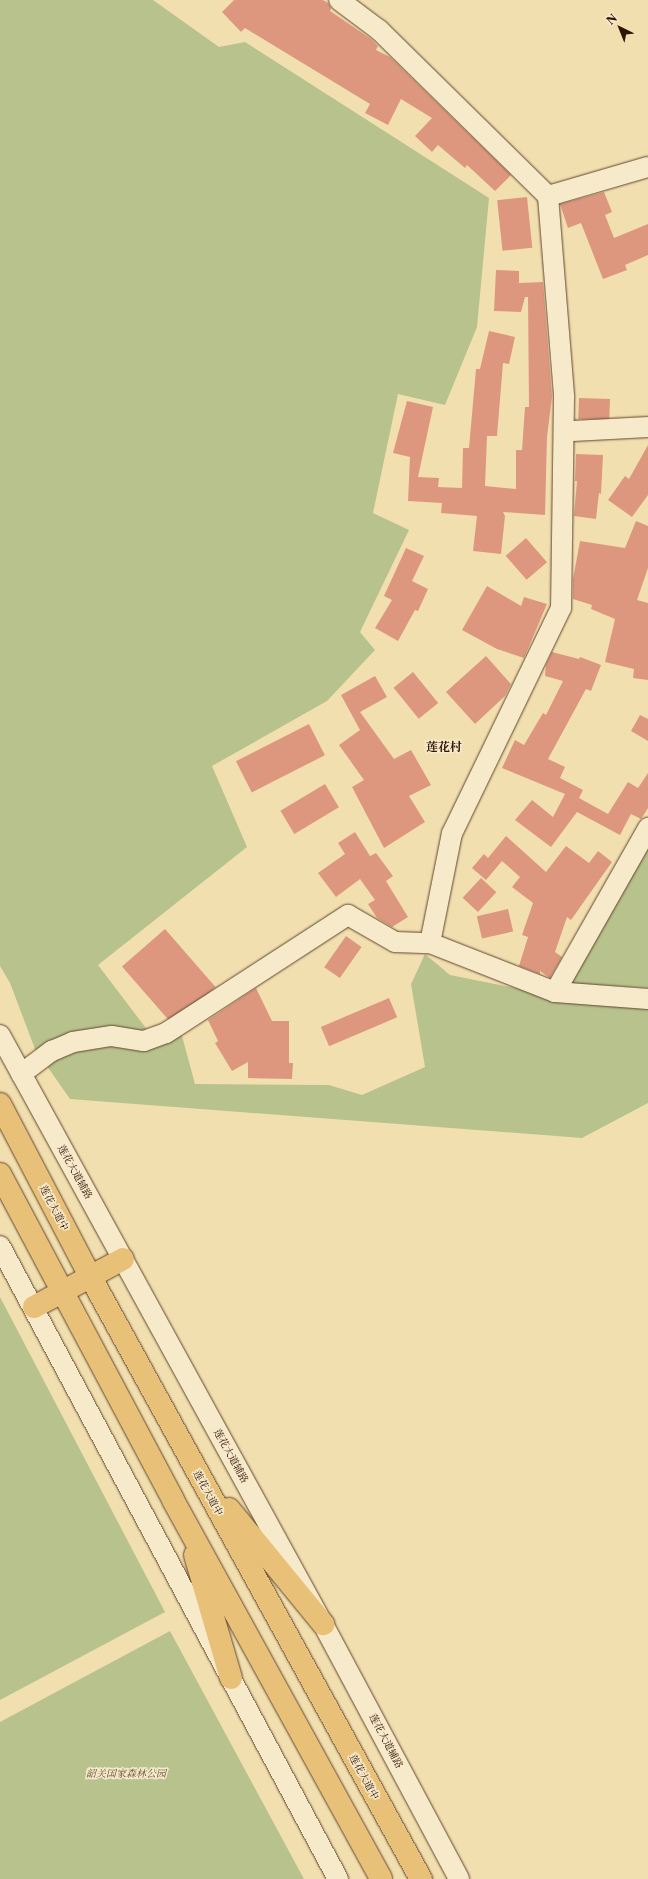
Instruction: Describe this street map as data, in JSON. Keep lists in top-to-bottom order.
{
  "streets": {
    "main road": ["莲花大道中"],
    "street": ["莲花大道辅路"]
  },
  "districts": ["莲花村"],
  "parks": ["韶关国家森林公园"],
  "north": "top left"
}
